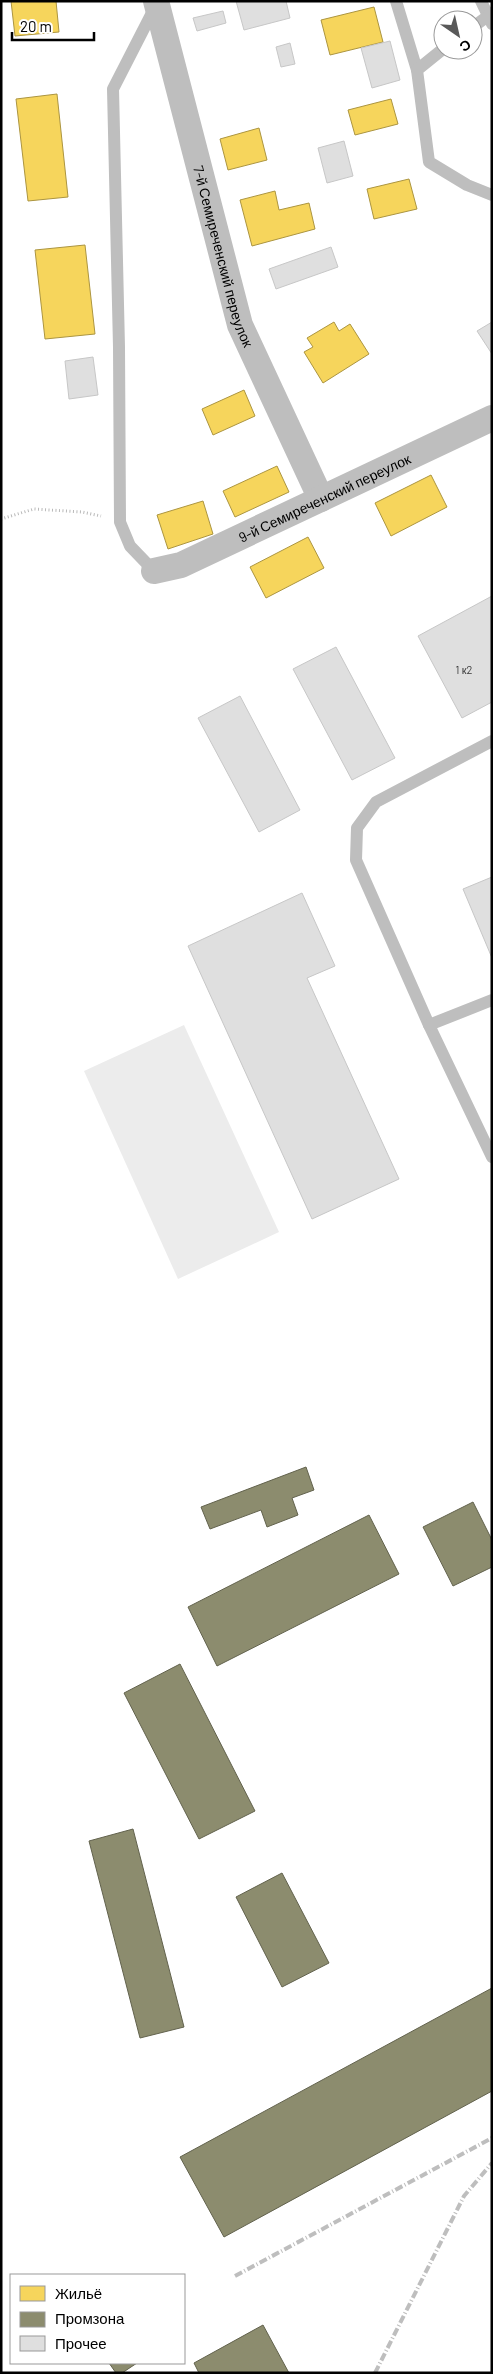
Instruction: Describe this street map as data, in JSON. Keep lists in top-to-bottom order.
{
  "streets": {
    "street": ["7-й Семиреченский переулок", "9-й Семиреченский переулок"]
  },
  "crossings": [
    ["7-й Семиреченский переулок", "9-й Семиреченский переулок"]
  ],
  "house_numbers": ["1 к2"],
  "legend": ["Жильё", "Промзона", "Прочее"],
  "scale_bar": "20 m",
  "north": "bottom right"
}
